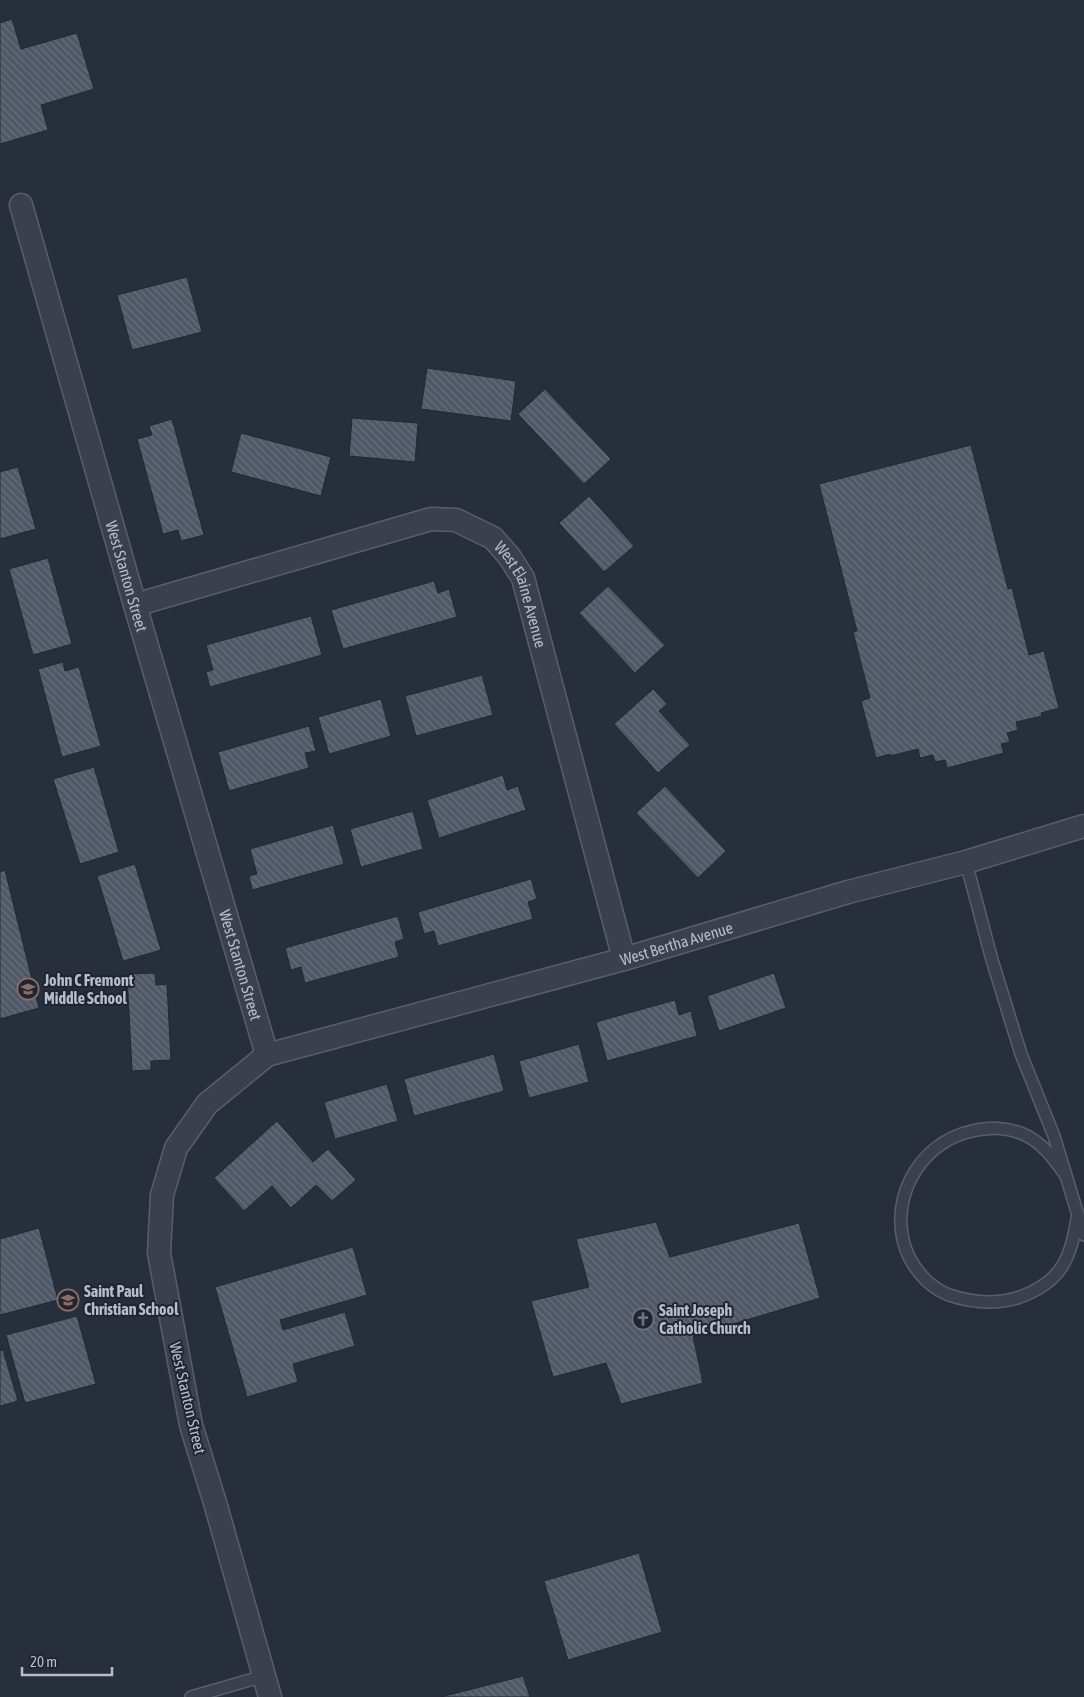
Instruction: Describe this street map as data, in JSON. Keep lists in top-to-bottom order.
{
  "streets": {
    "street": ["West Stanton Street", "West Elaine Avenue", "West Bertha Avenue"]
  },
  "crossings": [
    ["West Stanton Street", "West Elaine Avenue"],
    ["West Stanton Street", "West Bertha Avenue"],
    ["West Elaine Avenue", "West Bertha Avenue"]
  ],
  "places": {
    "school or university": ["John C Fremont Middle School", "Saint Paul Christian School"],
    "church": ["Saint Joseph Catholic Church"]
  },
  "scale_bar": "20 m"
}
